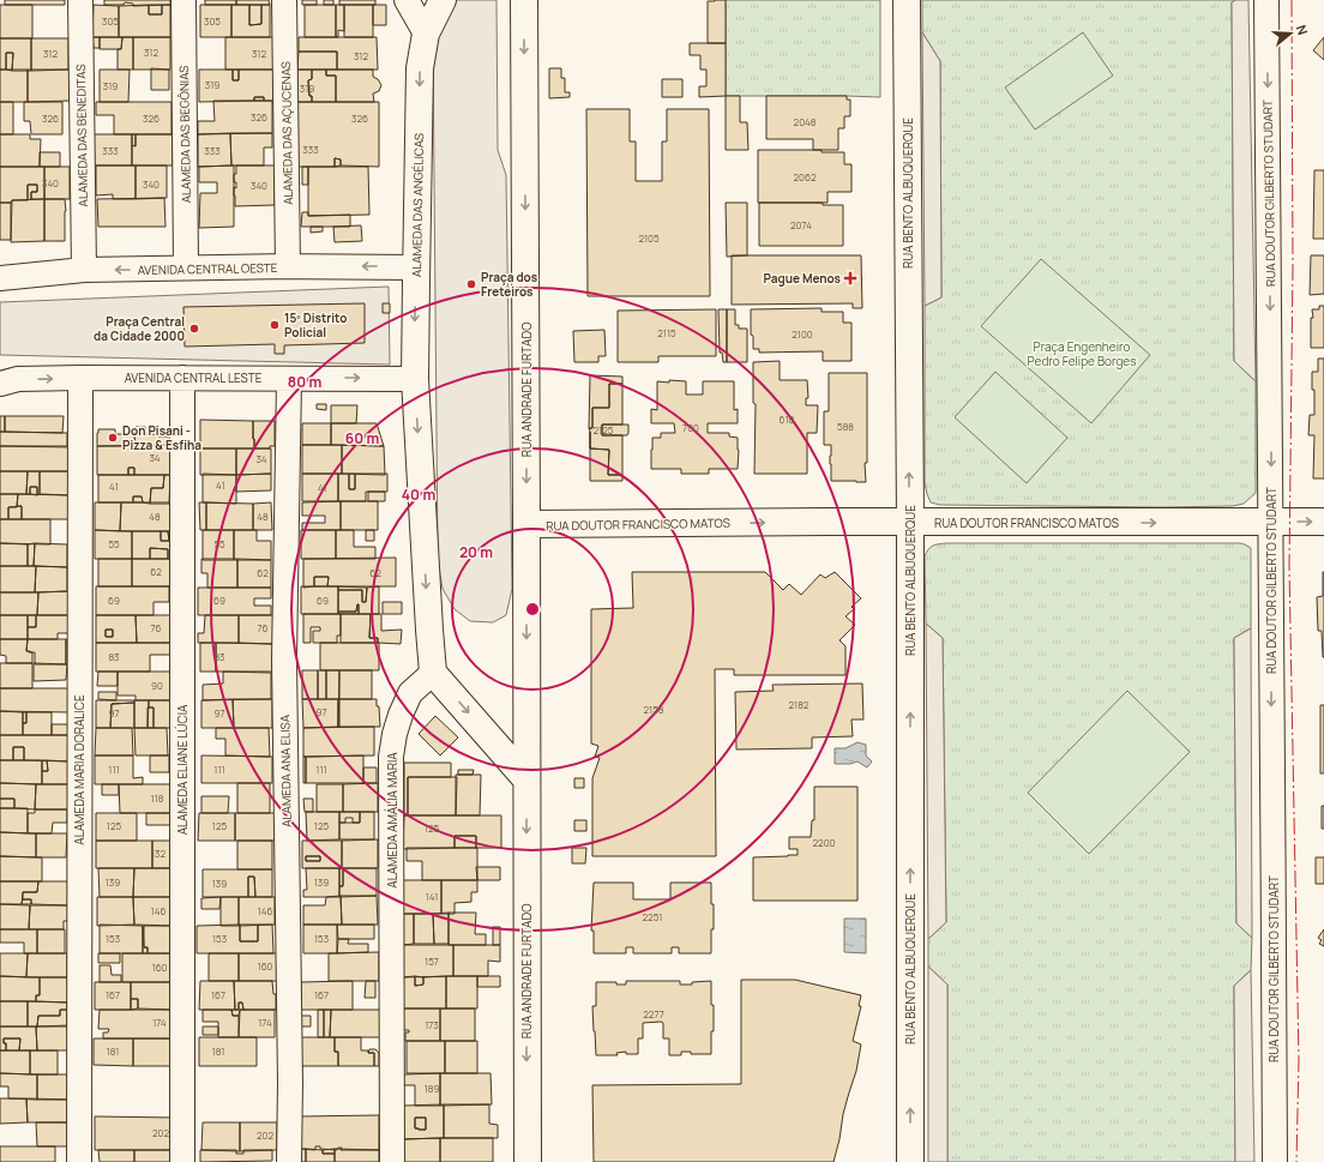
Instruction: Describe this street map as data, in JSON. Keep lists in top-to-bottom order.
{
  "streets": {
    "street": [
      "ALAMEDA DAS AÇUCENAS",
      "ALAMEDA DAS BEGÔNIAS",
      "ALAMEDA DAS BENEDITAS",
      "RUA BENTO ALBUQUERQUE",
      "RUA DOUTOR GILBERTO STUDART",
      "ALAMEDA DAS ANGÉLICAS",
      "AVENIDA CENTRAL OESTE",
      "AVENIDA CENTRAL LESTE",
      "RUA ANDRADE FURTADO",
      "RUA DOUTOR FRANCISCO MATOS",
      "ALAMEDA MARIA DORALICE",
      "ALAMEDA ELIANE LÚCIA",
      "ALAMEDA ANA ELISA",
      "ALAMEDA AMÁLIA MARIA"
    ]
  },
  "crossings": [
    ["ALAMEDA DAS AÇUCENAS", "AVENIDA CENTRAL OESTE"],
    ["ALAMEDA DAS BEGÔNIAS", "AVENIDA CENTRAL OESTE"],
    ["ALAMEDA DAS BENEDITAS", "AVENIDA CENTRAL OESTE"],
    ["RUA BENTO ALBUQUERQUE", "RUA DOUTOR FRANCISCO MATOS"],
    ["RUA DOUTOR GILBERTO STUDART", "RUA DOUTOR FRANCISCO MATOS"],
    ["ALAMEDA DAS ANGÉLICAS", "AVENIDA CENTRAL OESTE"],
    ["ALAMEDA DAS ANGÉLICAS", "AVENIDA CENTRAL LESTE"],
    ["AVENIDA CENTRAL LESTE", "ALAMEDA MARIA DORALICE"],
    ["AVENIDA CENTRAL LESTE", "ALAMEDA ELIANE LÚCIA"],
    ["AVENIDA CENTRAL LESTE", "ALAMEDA ANA ELISA"],
    ["RUA ANDRADE FURTADO", "RUA DOUTOR FRANCISCO MATOS"]
  ],
  "one_way": [
    "RUA BENTO ALBUQUERQUE",
    "RUA DOUTOR GILBERTO STUDART",
    "ALAMEDA DAS ANGÉLICAS",
    "AVENIDA CENTRAL OESTE",
    "AVENIDA CENTRAL LESTE",
    "RUA ANDRADE FURTADO",
    "RUA DOUTOR FRANCISCO MATOS"
  ],
  "parks": ["Praça Engenheiro Pedro Felipe Borges"],
  "places": {
    "health": ["Pague Menos"],
    "other": [
      "Praça dos Freteiros",
      "15º Distrito Policial",
      "Praça Central da Cidade 2000",
      "Don Pisani - Pizza & Esfiha"
    ]
  },
  "house_numbers": [
    "305",
    "305",
    "312",
    "312",
    "312",
    "312",
    "319",
    "319",
    "319",
    "326",
    "326",
    "326",
    "326",
    "2048",
    "333",
    "333",
    "333",
    "2062",
    "340",
    "340",
    "340",
    "2074",
    "2105",
    "2115",
    "2100",
    "610",
    "588",
    "700",
    "2125",
    "34",
    "34",
    "41",
    "41",
    "41",
    "48",
    "48",
    "55",
    "55",
    "62",
    "62",
    "62",
    "69",
    "69",
    "69",
    "76",
    "76",
    "83",
    "83",
    "90",
    "2182",
    "2158",
    "97",
    "97",
    "97",
    "111",
    "111",
    "111",
    "118",
    "125",
    "125",
    "125",
    "125",
    "2200",
    "132",
    "139",
    "139",
    "139",
    "141",
    "146",
    "146",
    "2251",
    "153",
    "153",
    "153",
    "157",
    "160",
    "160",
    "167",
    "167",
    "167",
    "2277",
    "174",
    "174",
    "173",
    "181",
    "181",
    "189",
    "202",
    "202"
  ],
  "north": "right",
  "rings": [
    "80 m",
    "60 m",
    "40 m",
    "20 m"
  ]
}
